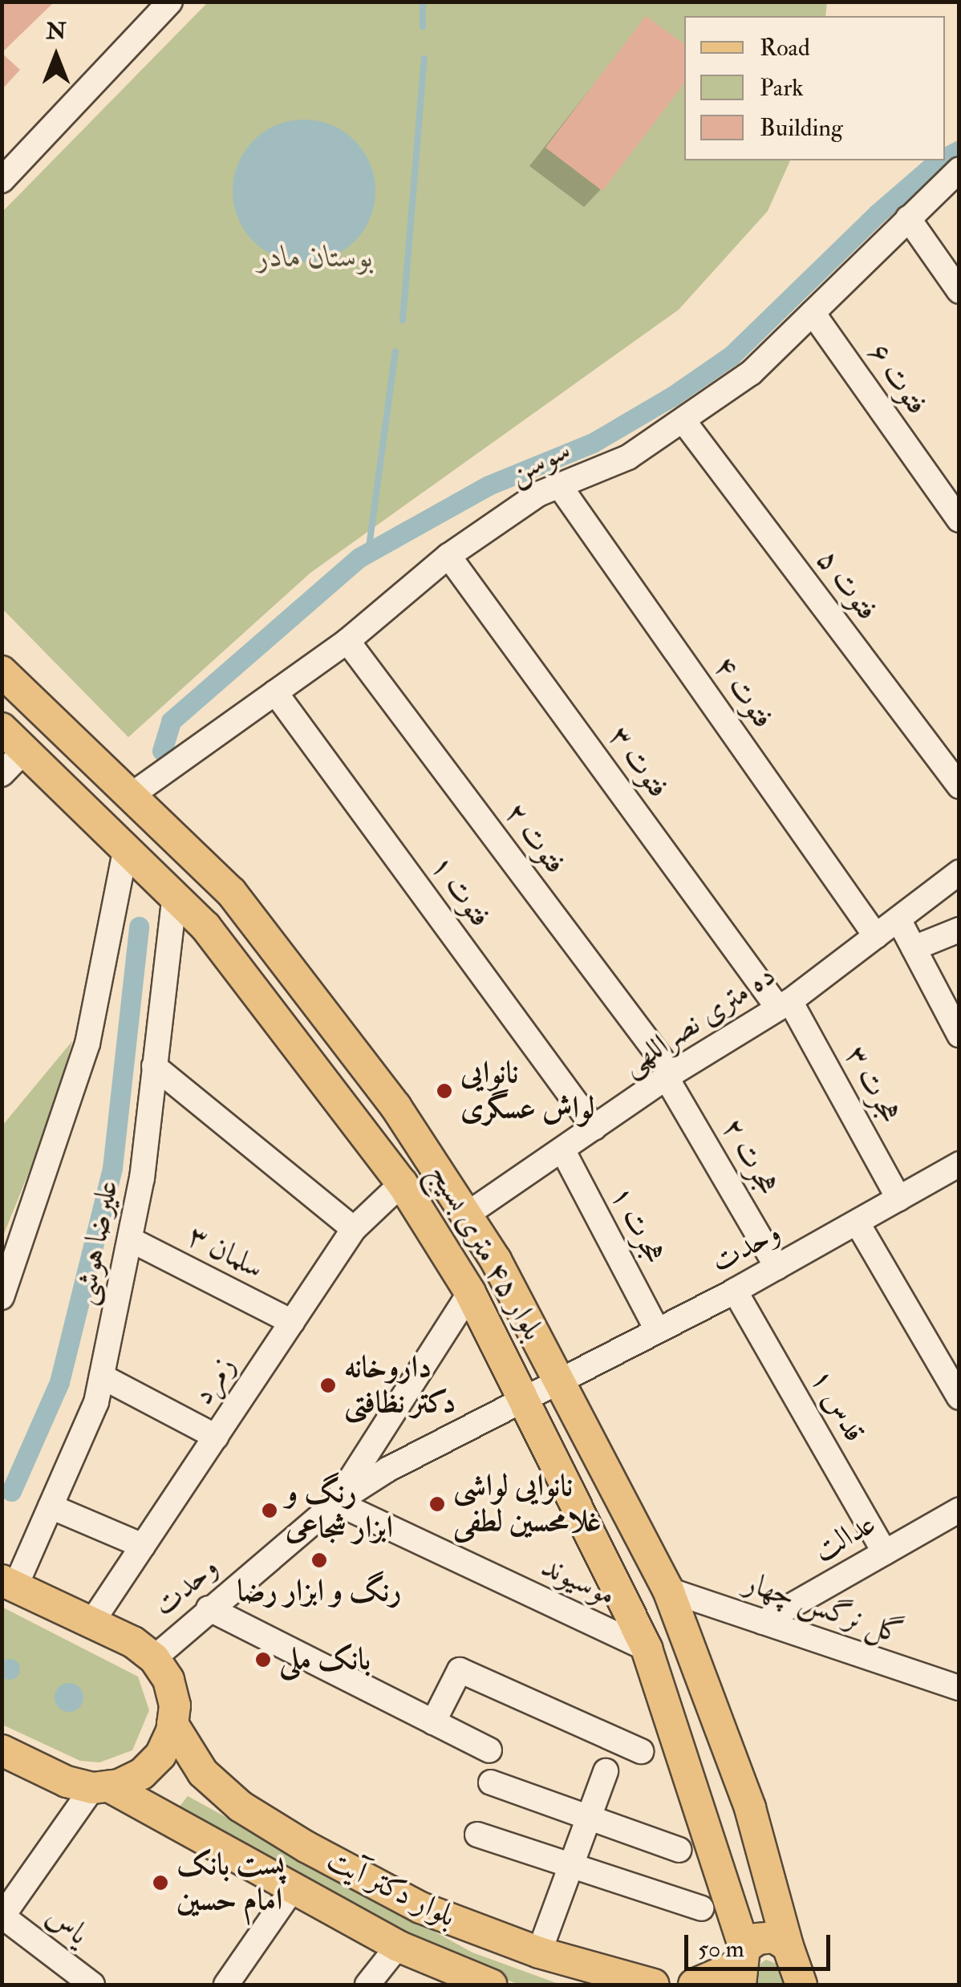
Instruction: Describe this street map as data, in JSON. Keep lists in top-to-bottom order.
{
  "streets": {
    "main road": ["بلوار ۴۵ متری بسیج", "بلوار دکتر آیت"],
    "street": [
      "فتوت ۶",
      "سوسن",
      "فتوت ۵",
      "فتوت ۴",
      "فتوت ۳",
      "فتوت ۲",
      "فتوت ۱",
      "ده متری نصراللهی",
      "هجرت ۳",
      "هجرت ۲",
      "هجرت ۱",
      "علیرضا هوشی",
      "وحدت",
      "سلمان ۳",
      "زمرد",
      "قدس ۱",
      "عدالت",
      "موسیوند",
      "گل نرگس چهار",
      "یاس"
    ]
  },
  "crossings": [
    ["فتوت ۶", "سوسن"],
    ["سوسن", "فتوت ۵"],
    ["سوسن", "فتوت ۴"],
    ["سوسن", "فتوت ۳"],
    ["سوسن", "فتوت ۲"],
    ["سوسن", "فتوت ۱"],
    ["سوسن", "بلوار ۴۵ متری بسیج"],
    ["فتوت ۴", "ده متری نصراللهی"],
    ["فتوت ۳", "ده متری نصراللهی"],
    ["فتوت ۳", "هجرت ۳"],
    ["فتوت ۲", "ده متری نصراللهی"],
    ["فتوت ۲", "هجرت ۲"],
    ["فتوت ۱", "ده متری نصراللهی"],
    ["ده متری نصراللهی", "هجرت ۳"],
    ["ده متری نصراللهی", "هجرت ۲"],
    ["ده متری نصراللهی", "هجرت ۱"],
    ["ده متری نصراللهی", "بلوار ۴۵ متری بسیج"],
    ["هجرت ۳", "وحدت"],
    ["هجرت ۲", "وحدت"],
    ["هجرت ۱", "وحدت"],
    ["علیرضا هوشی", "سلمان ۳"],
    ["علیرضا هوشی", "بلوار ۴۵ متری بسیج"],
    ["وحدت", "بلوار ۴۵ متری بسیج"],
    ["وحدت", "قدس ۱"],
    ["وحدت", "موسیوند"],
    ["سلمان ۳", "زمرد"],
    ["بلوار ۴۵ متری بسیج", "زمرد"],
    ["بلوار ۴۵ متری بسیج", "موسیوند"],
    ["بلوار ۴۵ متری بسیج", "گل نرگس چهار"],
    ["قدس ۱", "عدالت"],
    ["عدالت", "گل نرگس چهار"]
  ],
  "parks": ["بوستان مادر"],
  "places": [
    "نانوایی لواش عسگری",
    "داروخانه دکتر نظافتی",
    "نانوایی لواشی غلامحسین لطفی",
    "رنگ و ابزار شجاعی",
    "رنگ و ابزار رضا",
    "بانک ملی",
    "پست بانک امام حسین"
  ],
  "legend": ["Road", "Park", "Building"],
  "scale_bar": "50 m",
  "north": "top"
}
